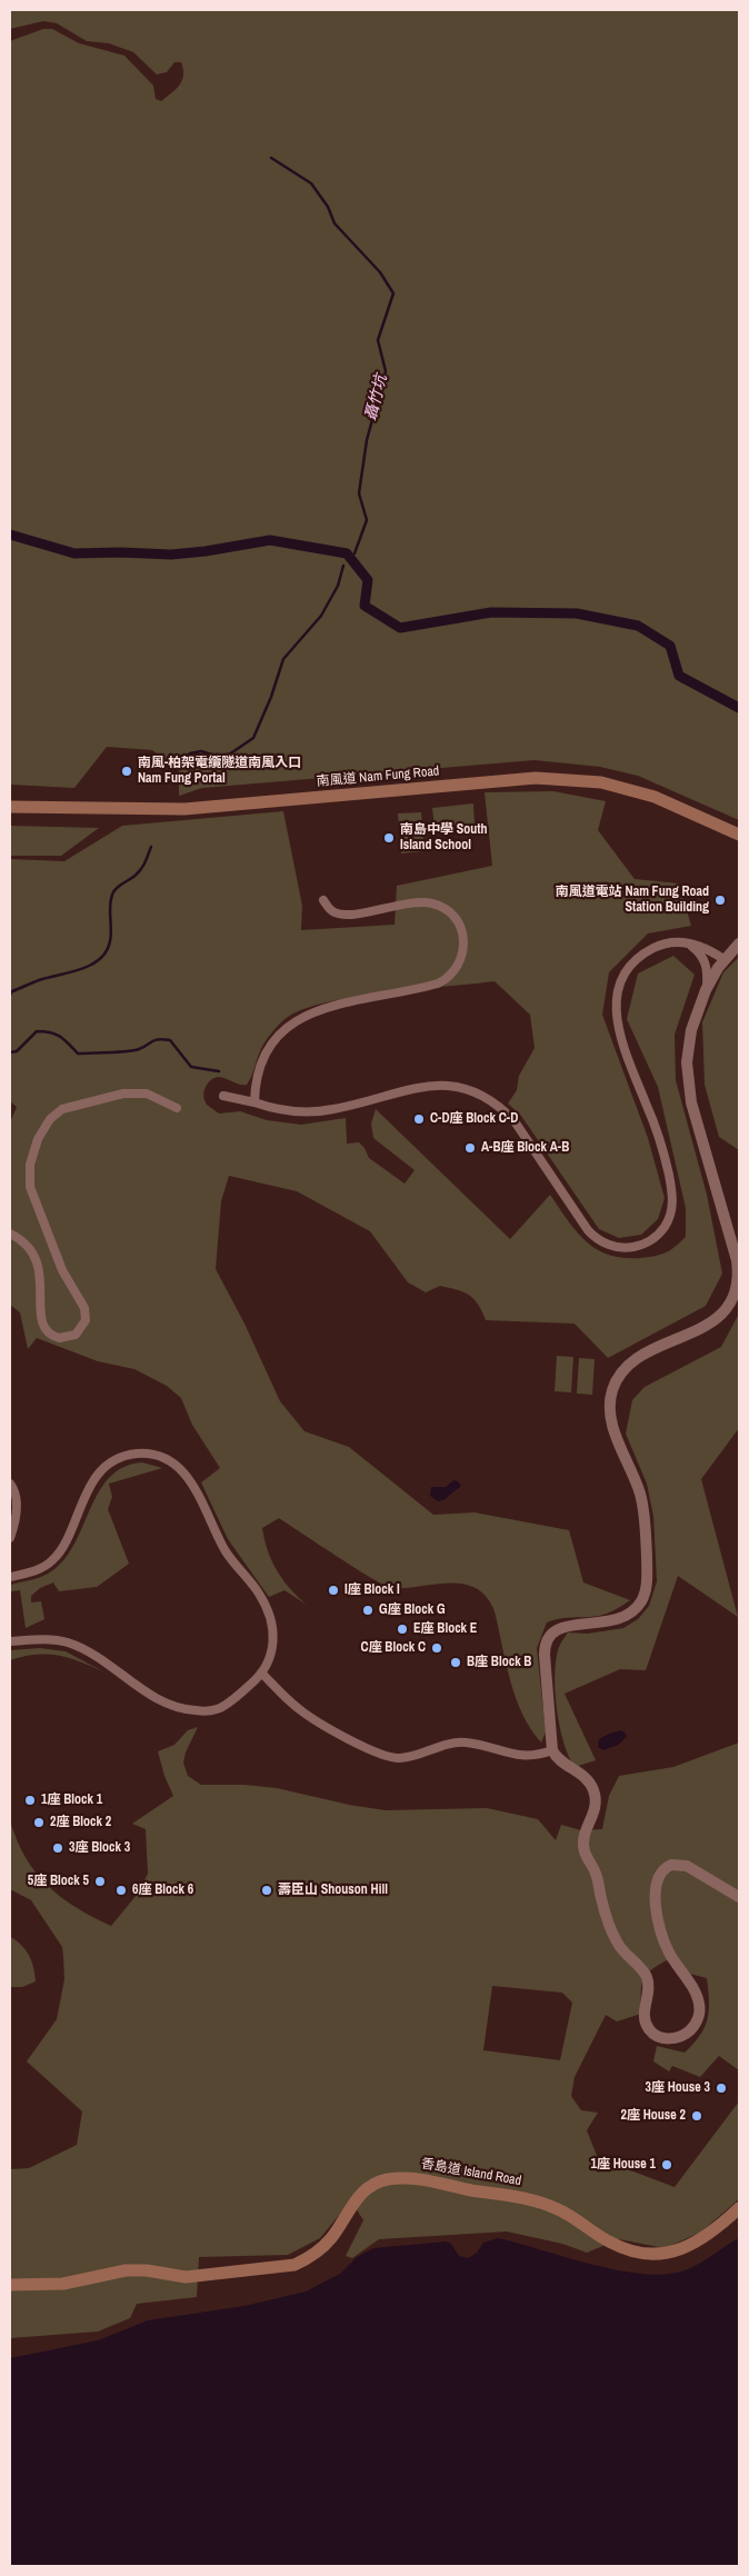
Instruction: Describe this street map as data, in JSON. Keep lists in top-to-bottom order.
{
  "streets": {
    "main road": ["南風道 Nam Fung Road", "香島道 Island Road"]
  },
  "water": ["聶竹坑"],
  "places": [
    "南風-柏架電纜隧道南風入口 Nam Fung Portal",
    "南島中學 South Island School",
    "南風道電站 Nam Fung Road Station Building",
    "C-D座 Block C-D",
    "A-B座 Block A-B",
    "I座 Block I",
    "G座 Block G",
    "E座 Block E",
    "C座 Block C",
    "B座 Block B",
    "1座 Block 1",
    "2座 Block 2",
    "3座 Block 3",
    "5座 Block 5",
    "6座 Block 6",
    "壽臣山 Shouson Hill",
    "3座 House 3",
    "2座 House 2",
    "1座 House 1"
  ]
}
